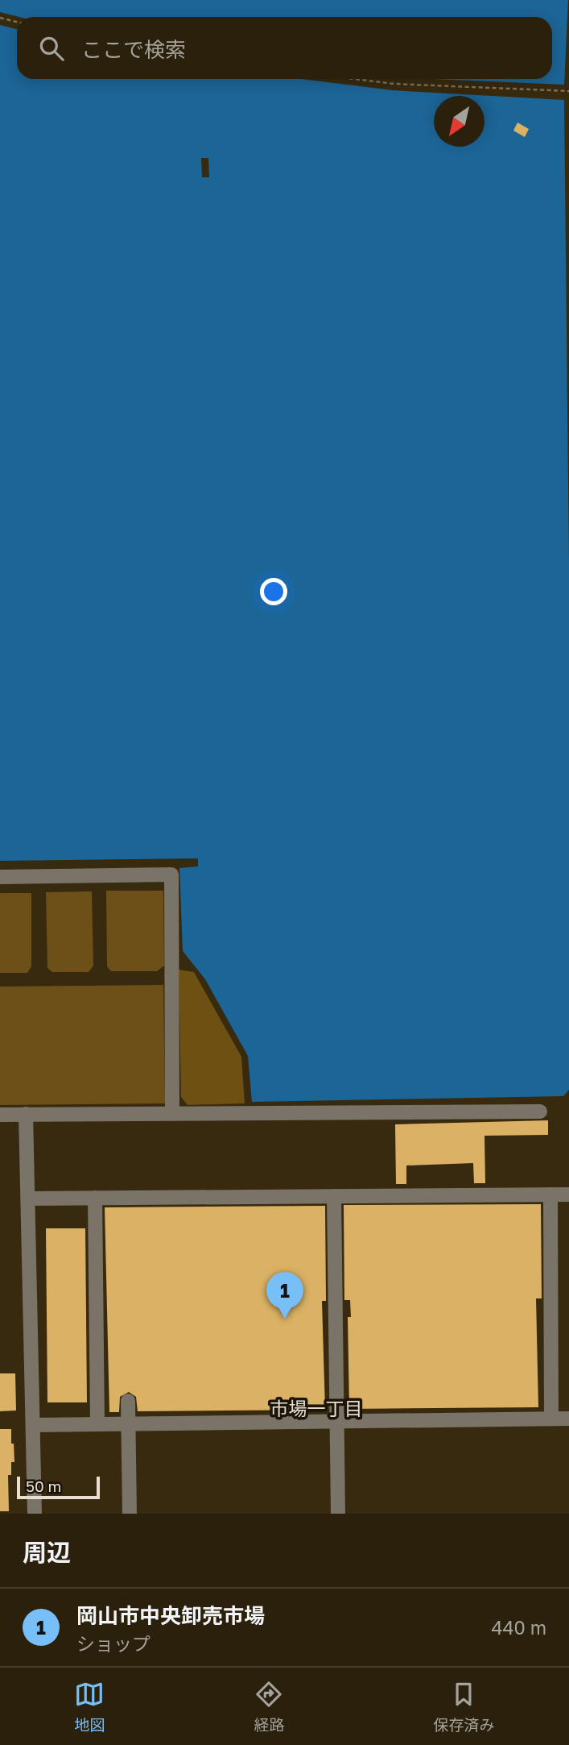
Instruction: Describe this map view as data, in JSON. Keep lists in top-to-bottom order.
{
  "districts": ["市場一丁目"],
  "scale_bar": "50 m",
  "north": "bottom left",
  "page": {
    "search": "ここで検索",
    "pins": "1",
    "scale": "50 m",
    "heading": "周辺",
    "list": [
      {
        "mark": "1",
        "name": "岡山市中央卸売市場",
        "note": "ショップ",
        "value": "440 m"
      }
    ],
    "nav": ["地図", "経路", "保存済み"]
  }
}
